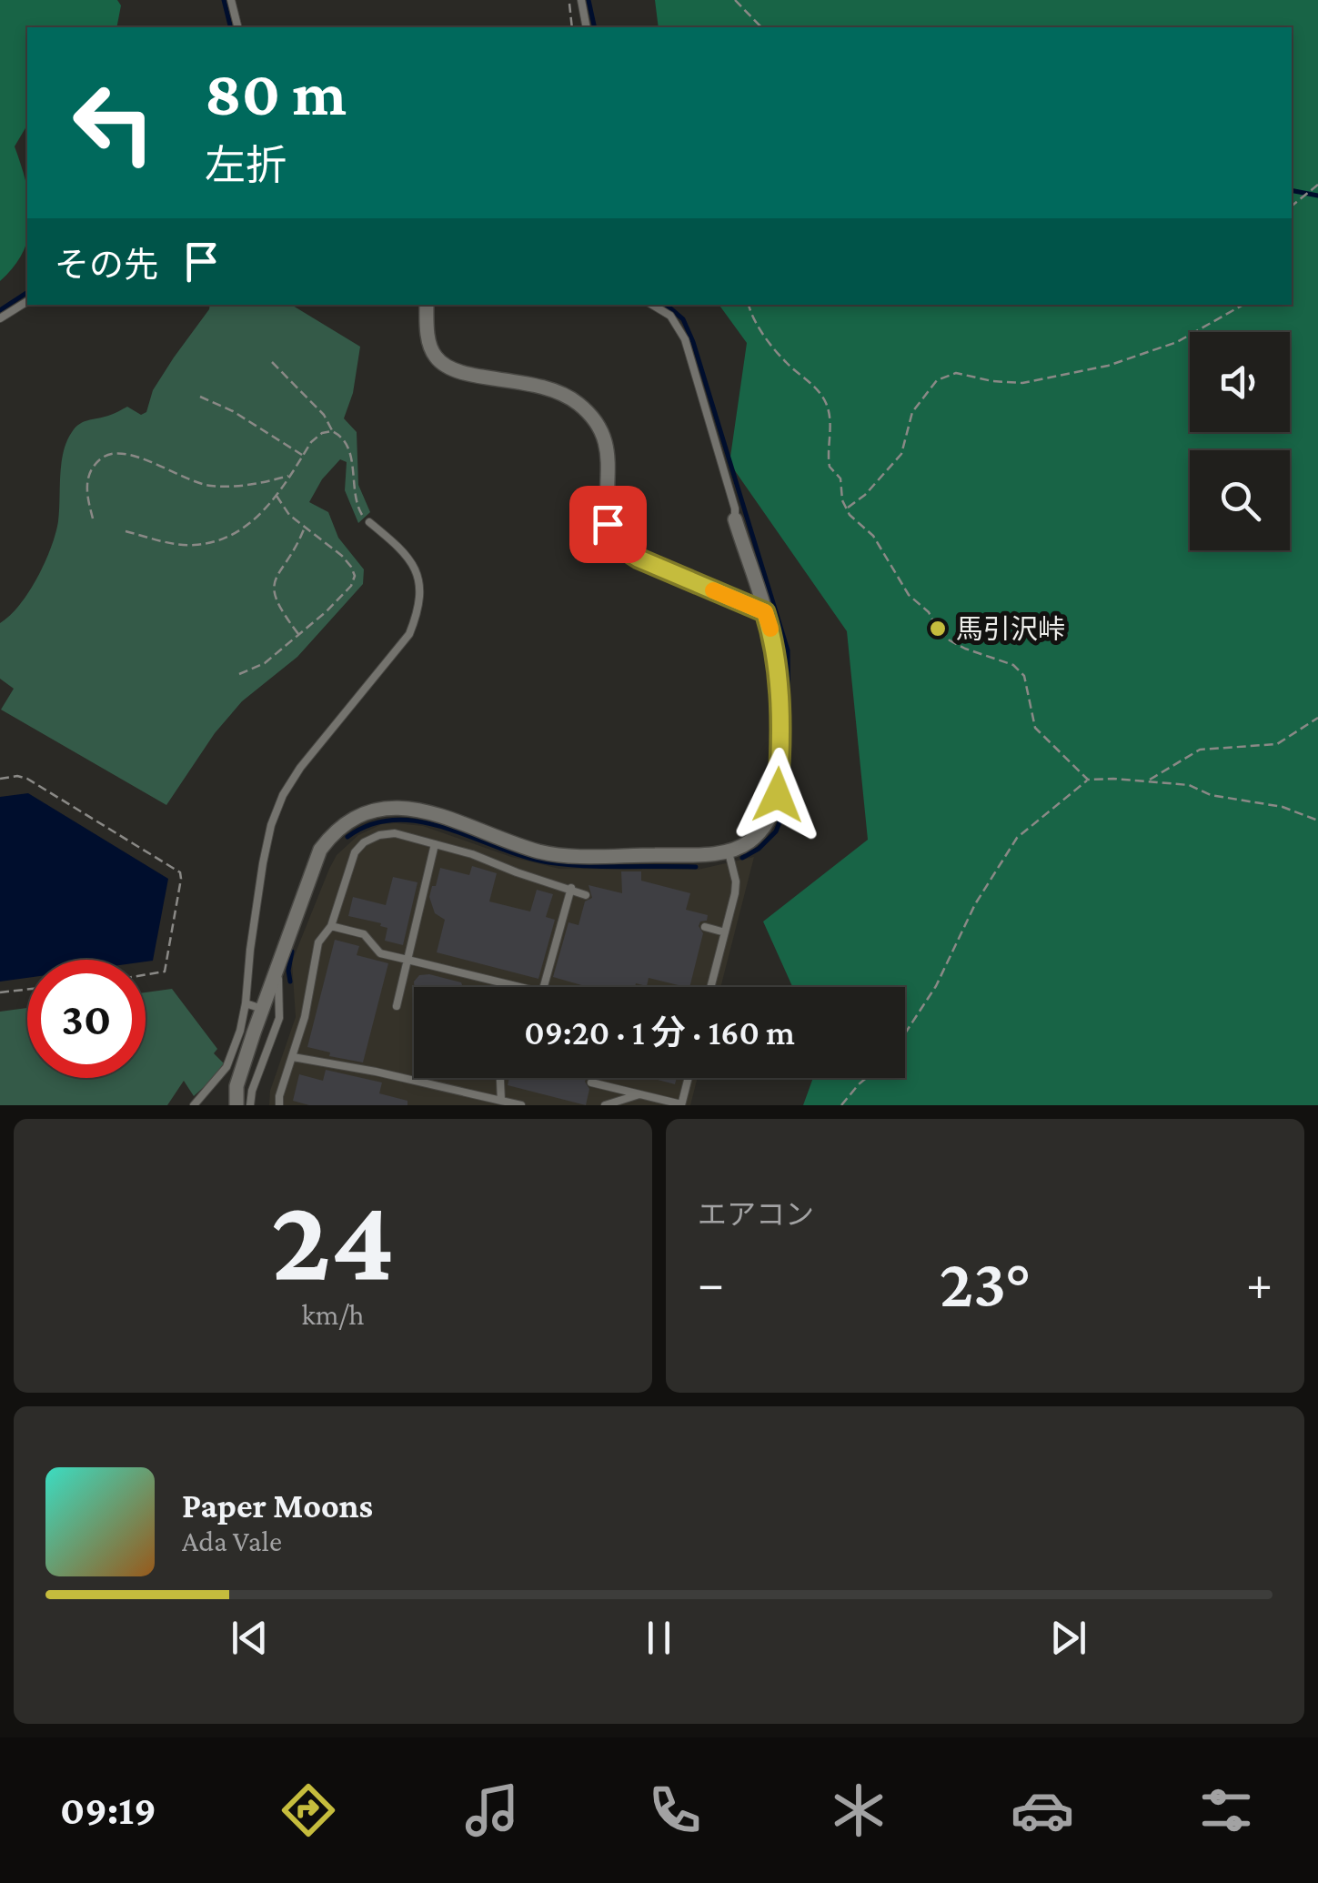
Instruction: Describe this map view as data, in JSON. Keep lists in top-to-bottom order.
{
  "places": ["馬引沢峠"],
  "page": {
    "turn": ["80 m", "左折"],
    "then": "その先",
    "limit": "30",
    "trip": "09:20 · 1 分 · 160 m",
    "tile": [
      ["24", "km/h"],
      "エアコン"
    ],
    "heat": ["−", "23°", "+"],
    "song": ["Paper Moons", "Ada Vale"],
    "tabs": "09:19"
  }
}
